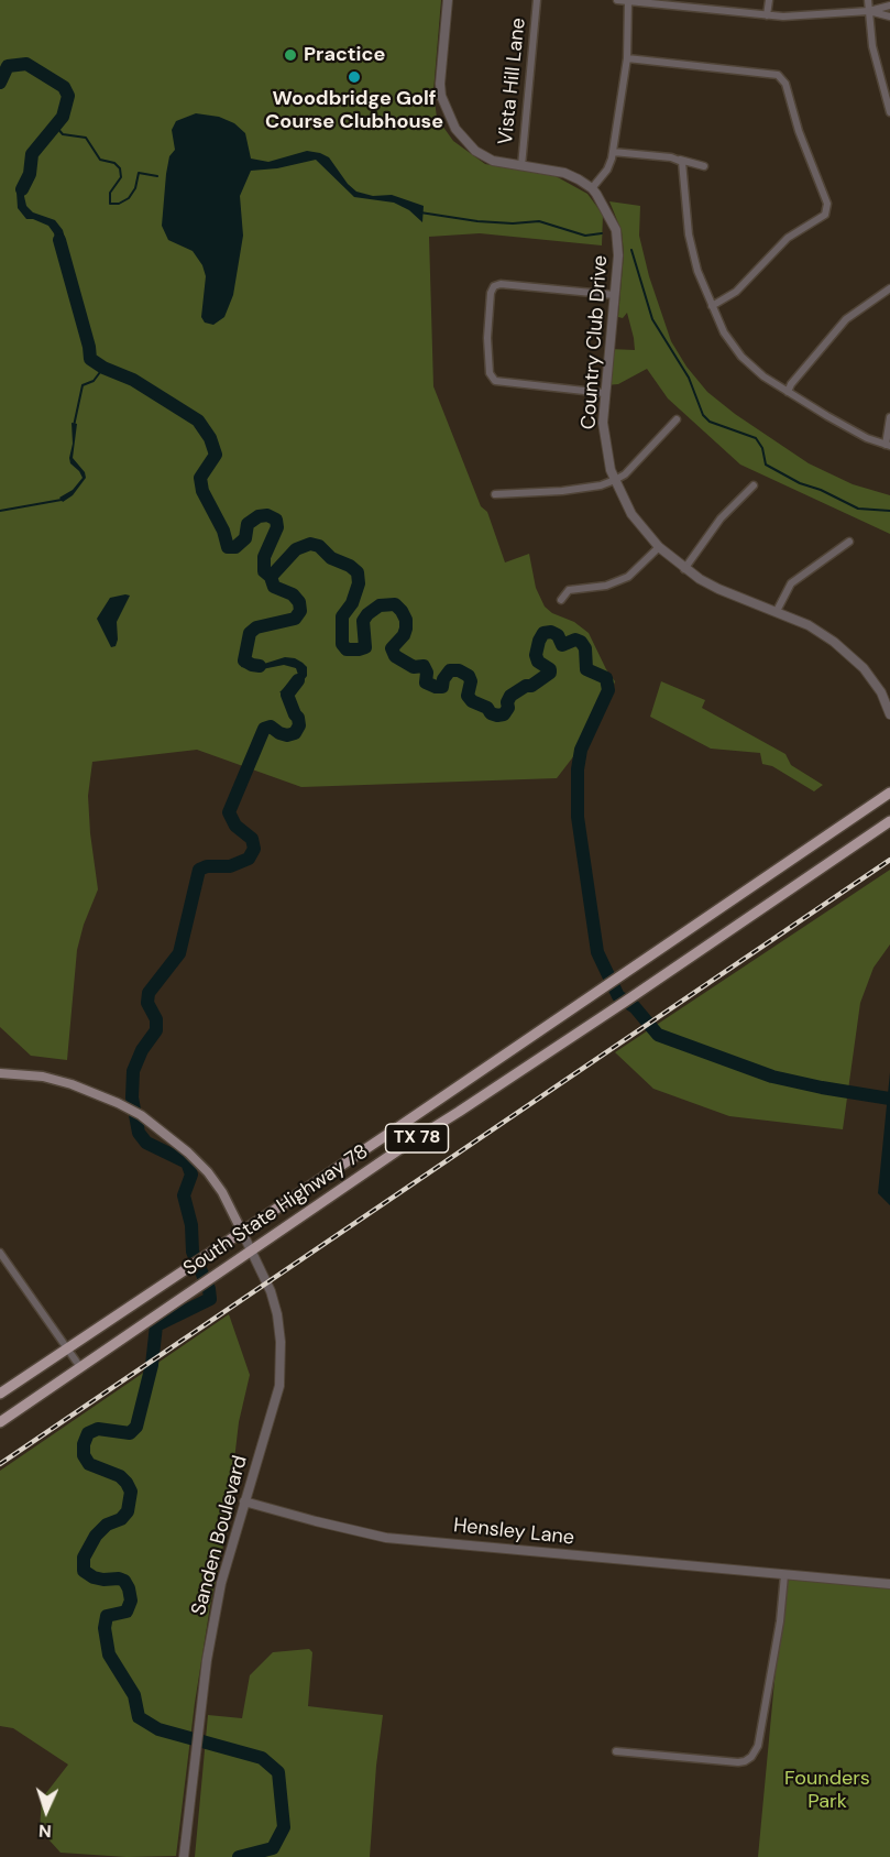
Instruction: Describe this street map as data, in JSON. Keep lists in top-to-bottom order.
{
  "streets": {
    "main road": ["TX 78", "South State Highway 78"],
    "street": [
      "Vista Hill Lane",
      "Country Club Drive",
      "Hensley Lane",
      "Sanden Boulevard"
    ]
  },
  "crossings": [
    ["Vista Hill Lane", "Country Club Drive"],
    ["South State Highway 78", "Sanden Boulevard"],
    ["Hensley Lane", "Sanden Boulevard"]
  ],
  "parks": ["Founders Park"],
  "places": ["Practice", "Woodbridge Golf Course Clubhouse"],
  "north": "bottom"
}
